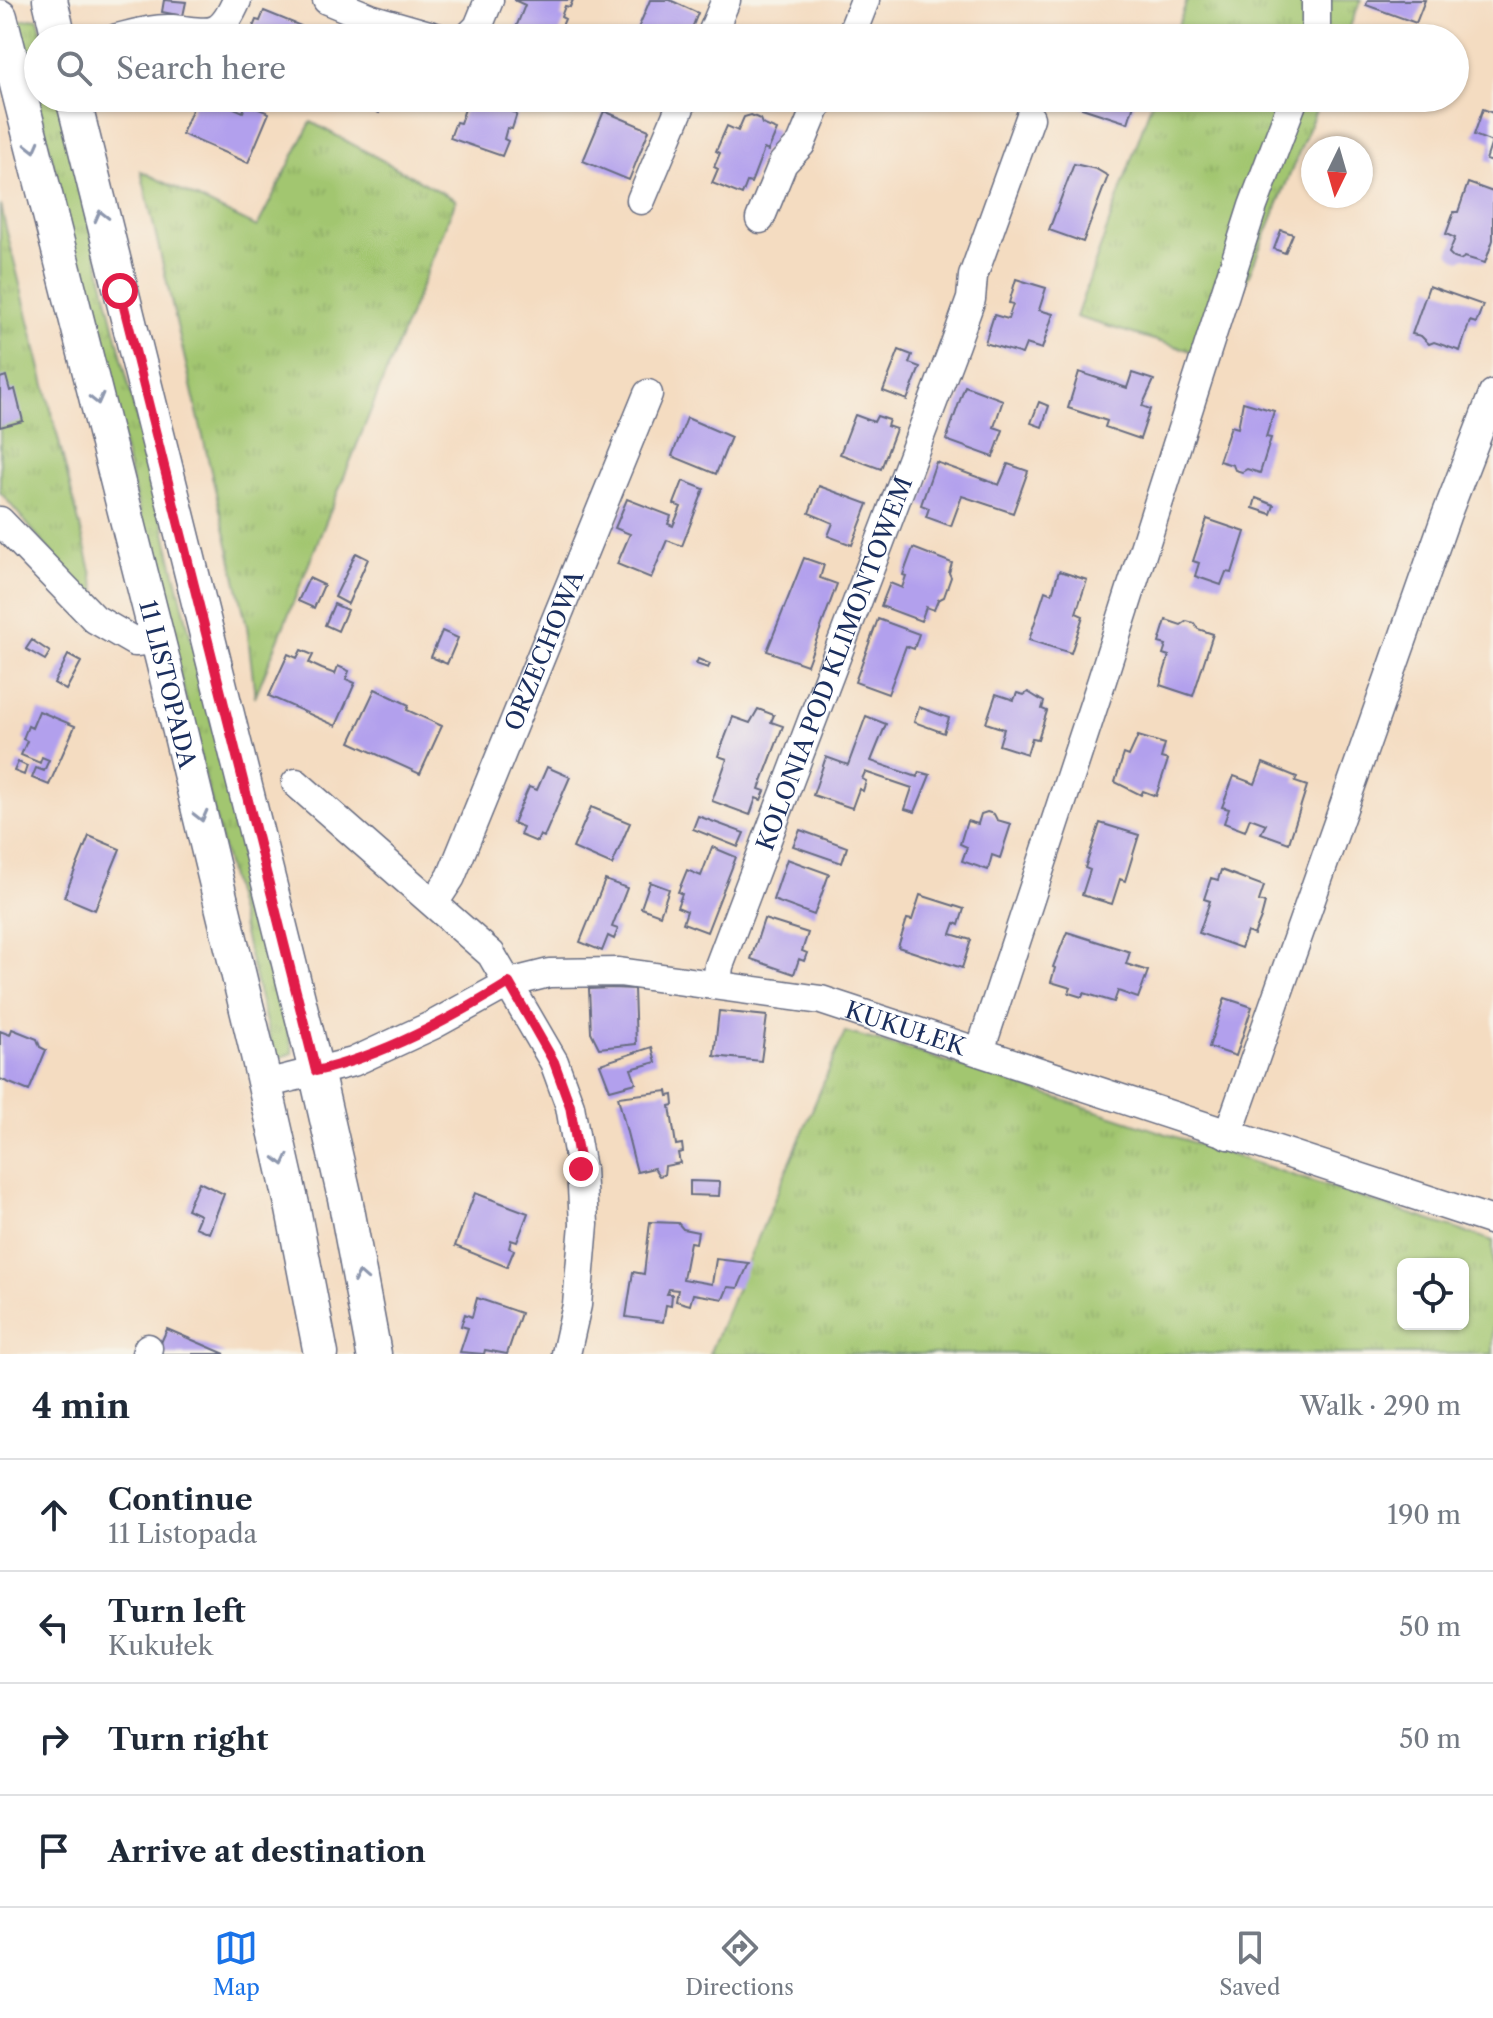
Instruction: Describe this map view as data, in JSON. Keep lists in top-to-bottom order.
{
  "streets": {
    "main road": ["11 LISTOPADA"],
    "street": ["ORZECHOWA", "KOLONIA POD KLIMONTOWEM", "KUKUŁEK"]
  },
  "crossings": [
    ["KOLONIA POD KLIMONTOWEM", "KUKUŁEK"],
    ["11 LISTOPADA", "KUKUŁEK"]
  ],
  "north": "bottom",
  "page": {
    "search": "Search here",
    "heading": ["4 min", "Walk · 290 m"],
    "list": [
      ["Continue", "11 Listopada", "190 m"],
      ["Turn left", "Kukułek", "50 m"],
      ["Turn right", "50 m"],
      "Arrive at destination"
    ],
    "nav": ["Map", "Directions", "Saved"]
  }
}
